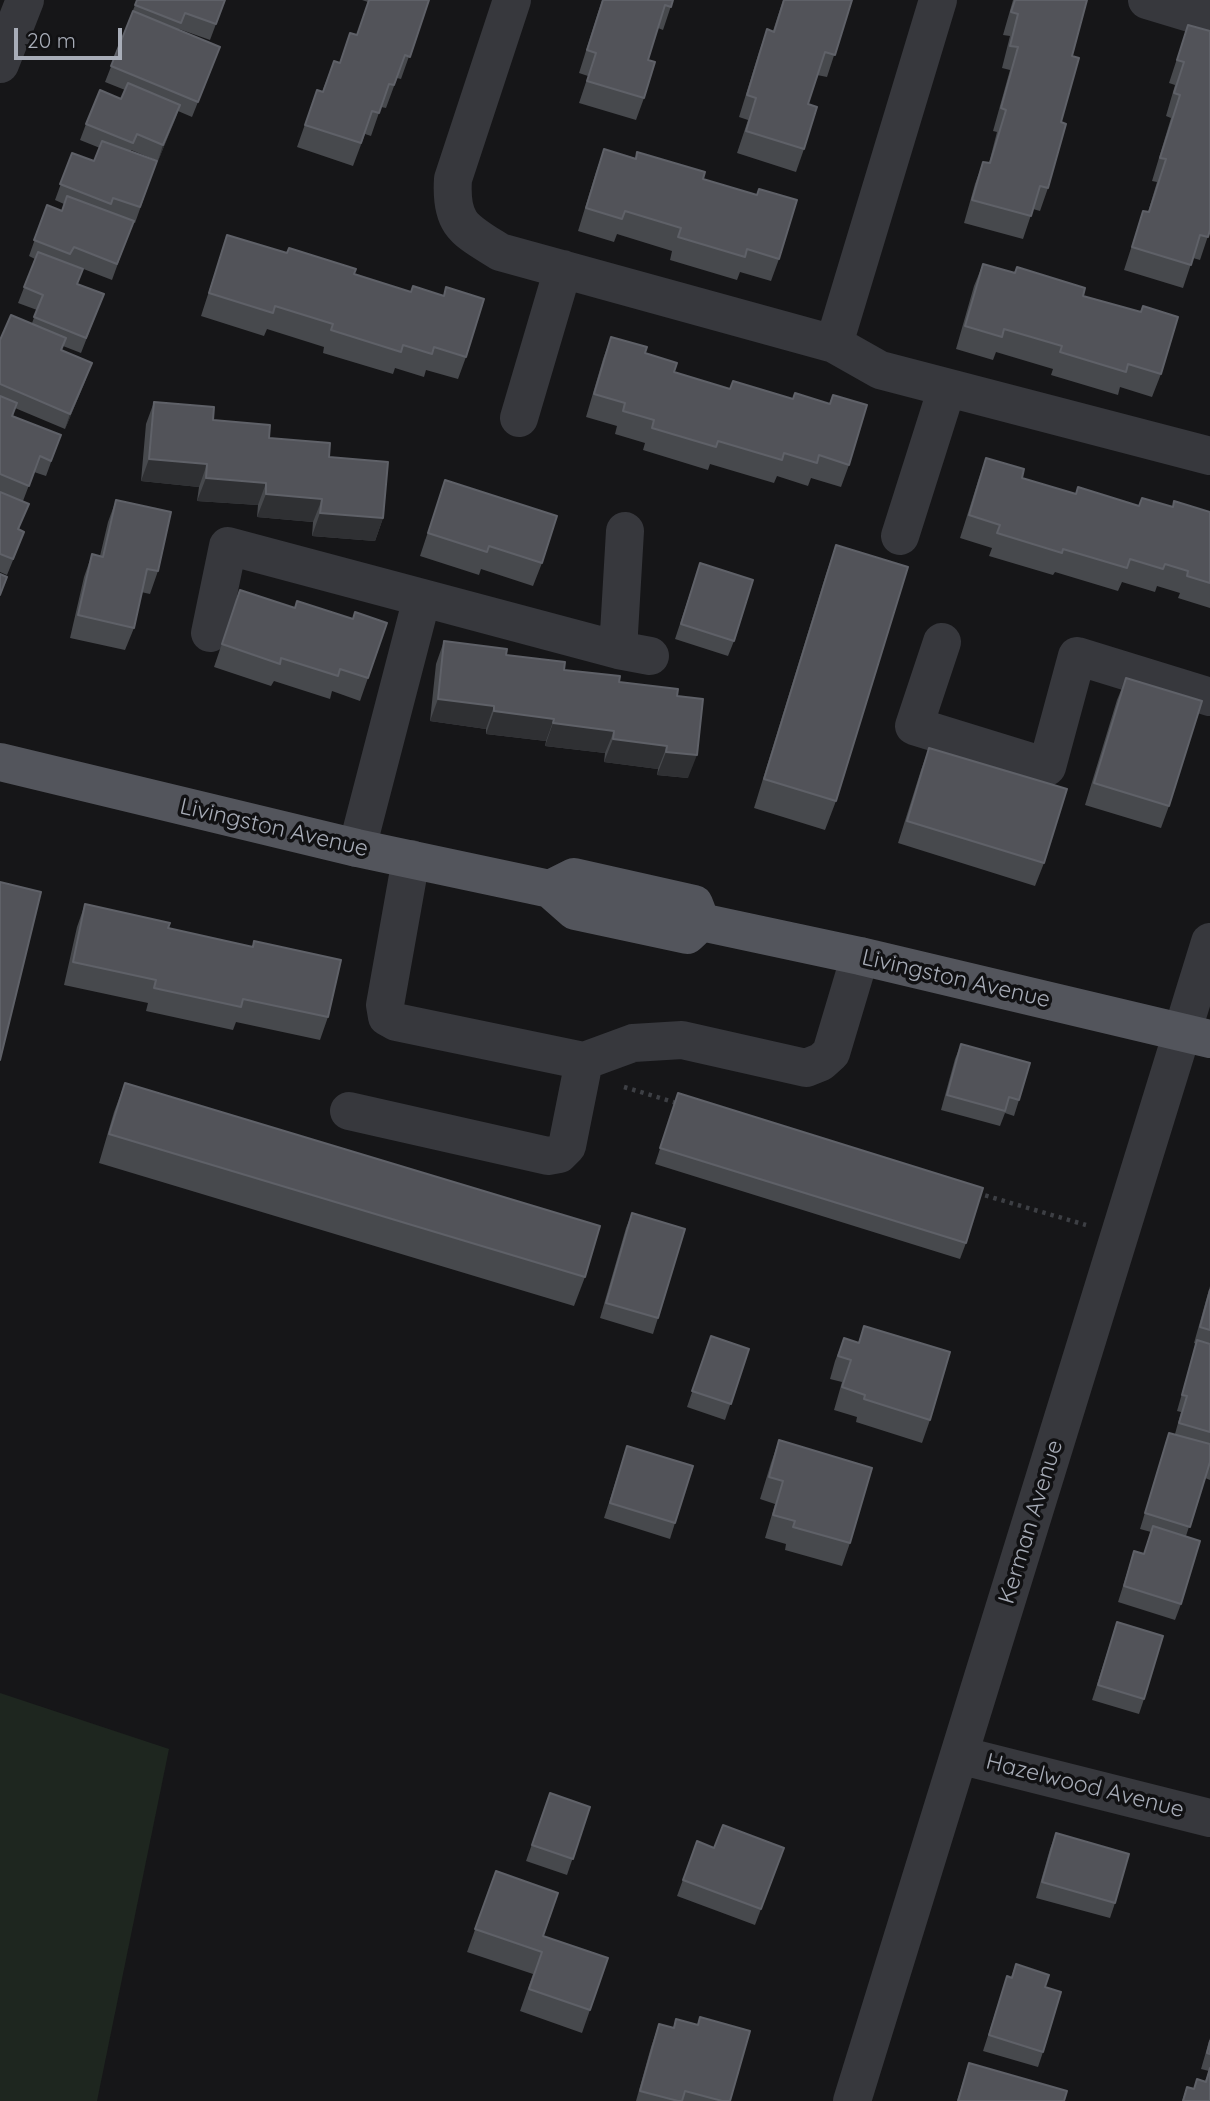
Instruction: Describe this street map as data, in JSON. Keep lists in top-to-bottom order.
{
  "streets": {
    "main road": ["Livingston Avenue"],
    "street": ["Kerman Avenue", "Hazelwood Avenue"]
  },
  "crossings": [
    ["Livingston Avenue", "Kerman Avenue"],
    ["Kerman Avenue", "Hazelwood Avenue"]
  ],
  "scale_bar": "20 m"
}
